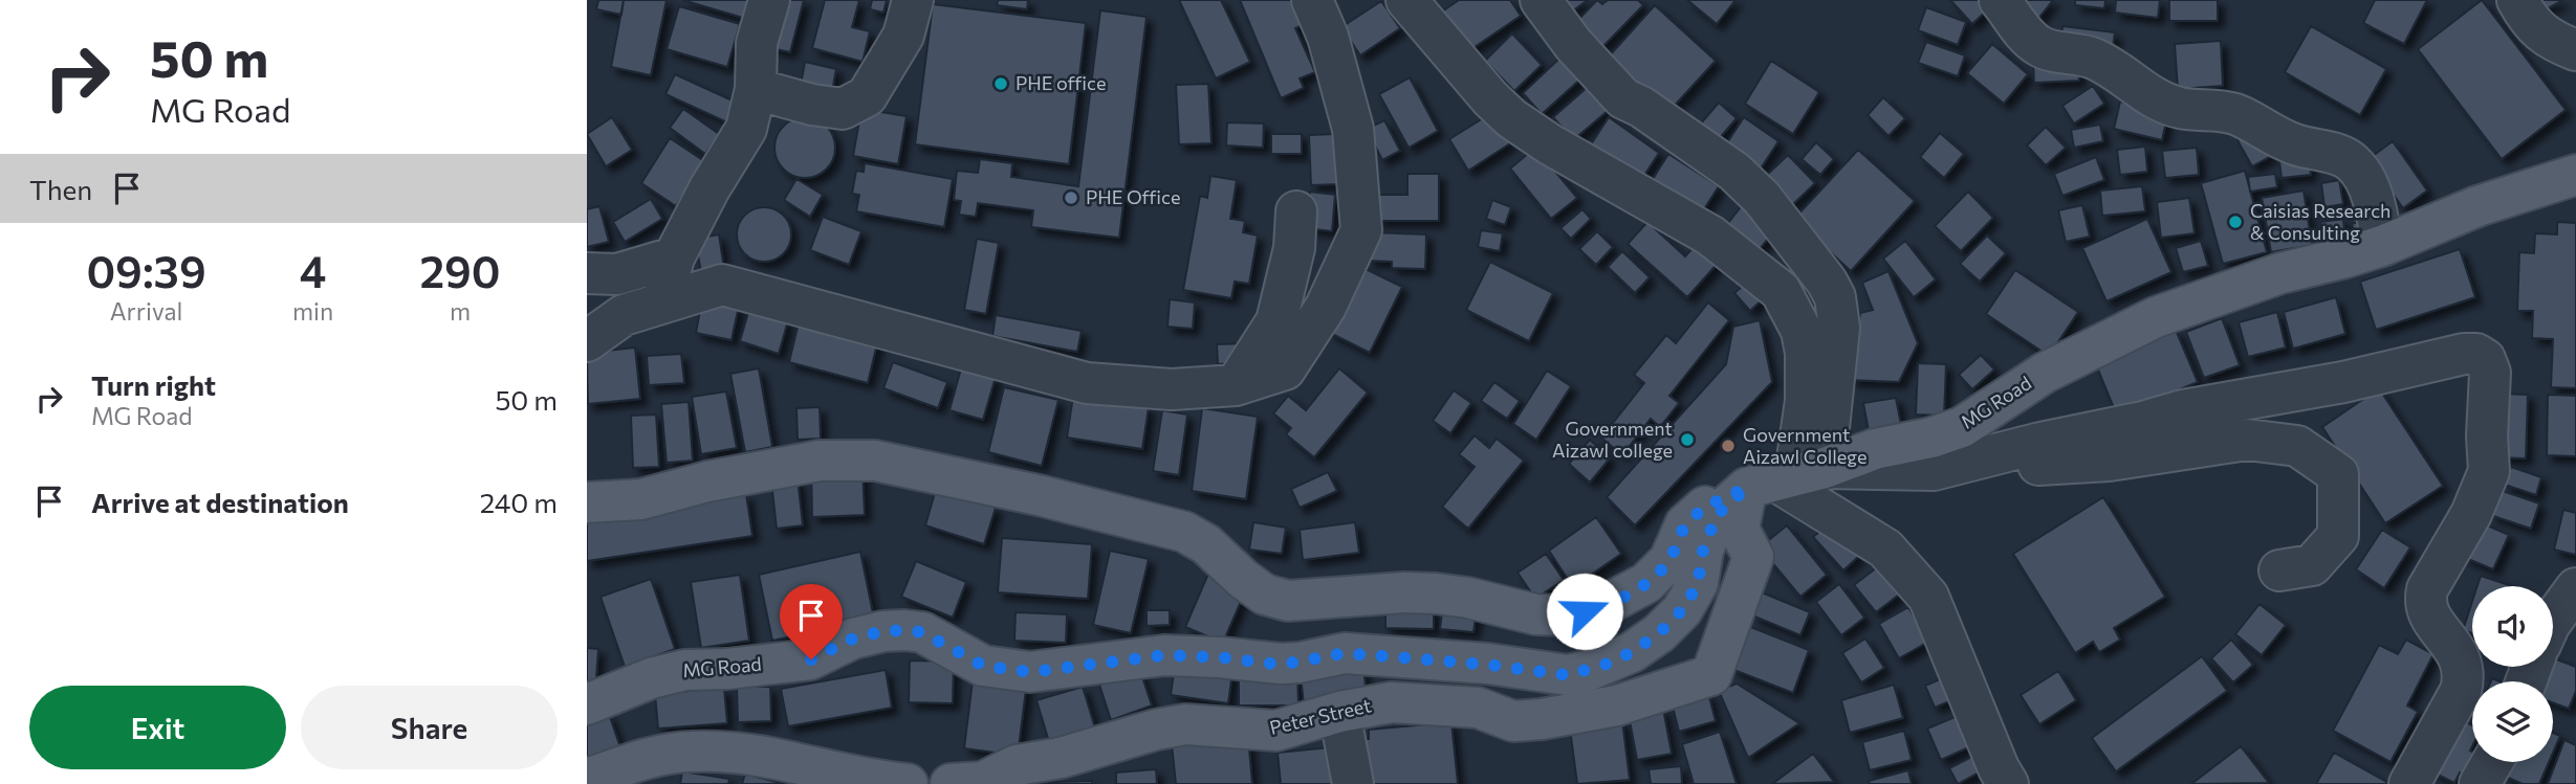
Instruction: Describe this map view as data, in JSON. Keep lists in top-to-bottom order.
{
  "streets": {
    "main road": ["MG Road", "Peter Street"]
  },
  "crossings": [
    ["MG Road", "Peter Street"]
  ],
  "places": [
    "PHE office",
    "PHE Office",
    "Caisias Research & Consulting",
    "Government Aizawl college",
    "Government Aizawl College"
  ],
  "page": {
    "turn": ["50 m", "MG Road"],
    "then": "Then",
    "eta": [
      "09:39",
      "Arrival",
      "4",
      "min",
      "290",
      "m"
    ],
    "list": [
      {
        "name": "Turn right",
        "note": "MG Road",
        "value": "50 m"
      },
      {
        "name": "Arrive at destination",
        "value": "240 m"
      }
    ],
    "buttons": ["Exit", "Share"]
  }
}
